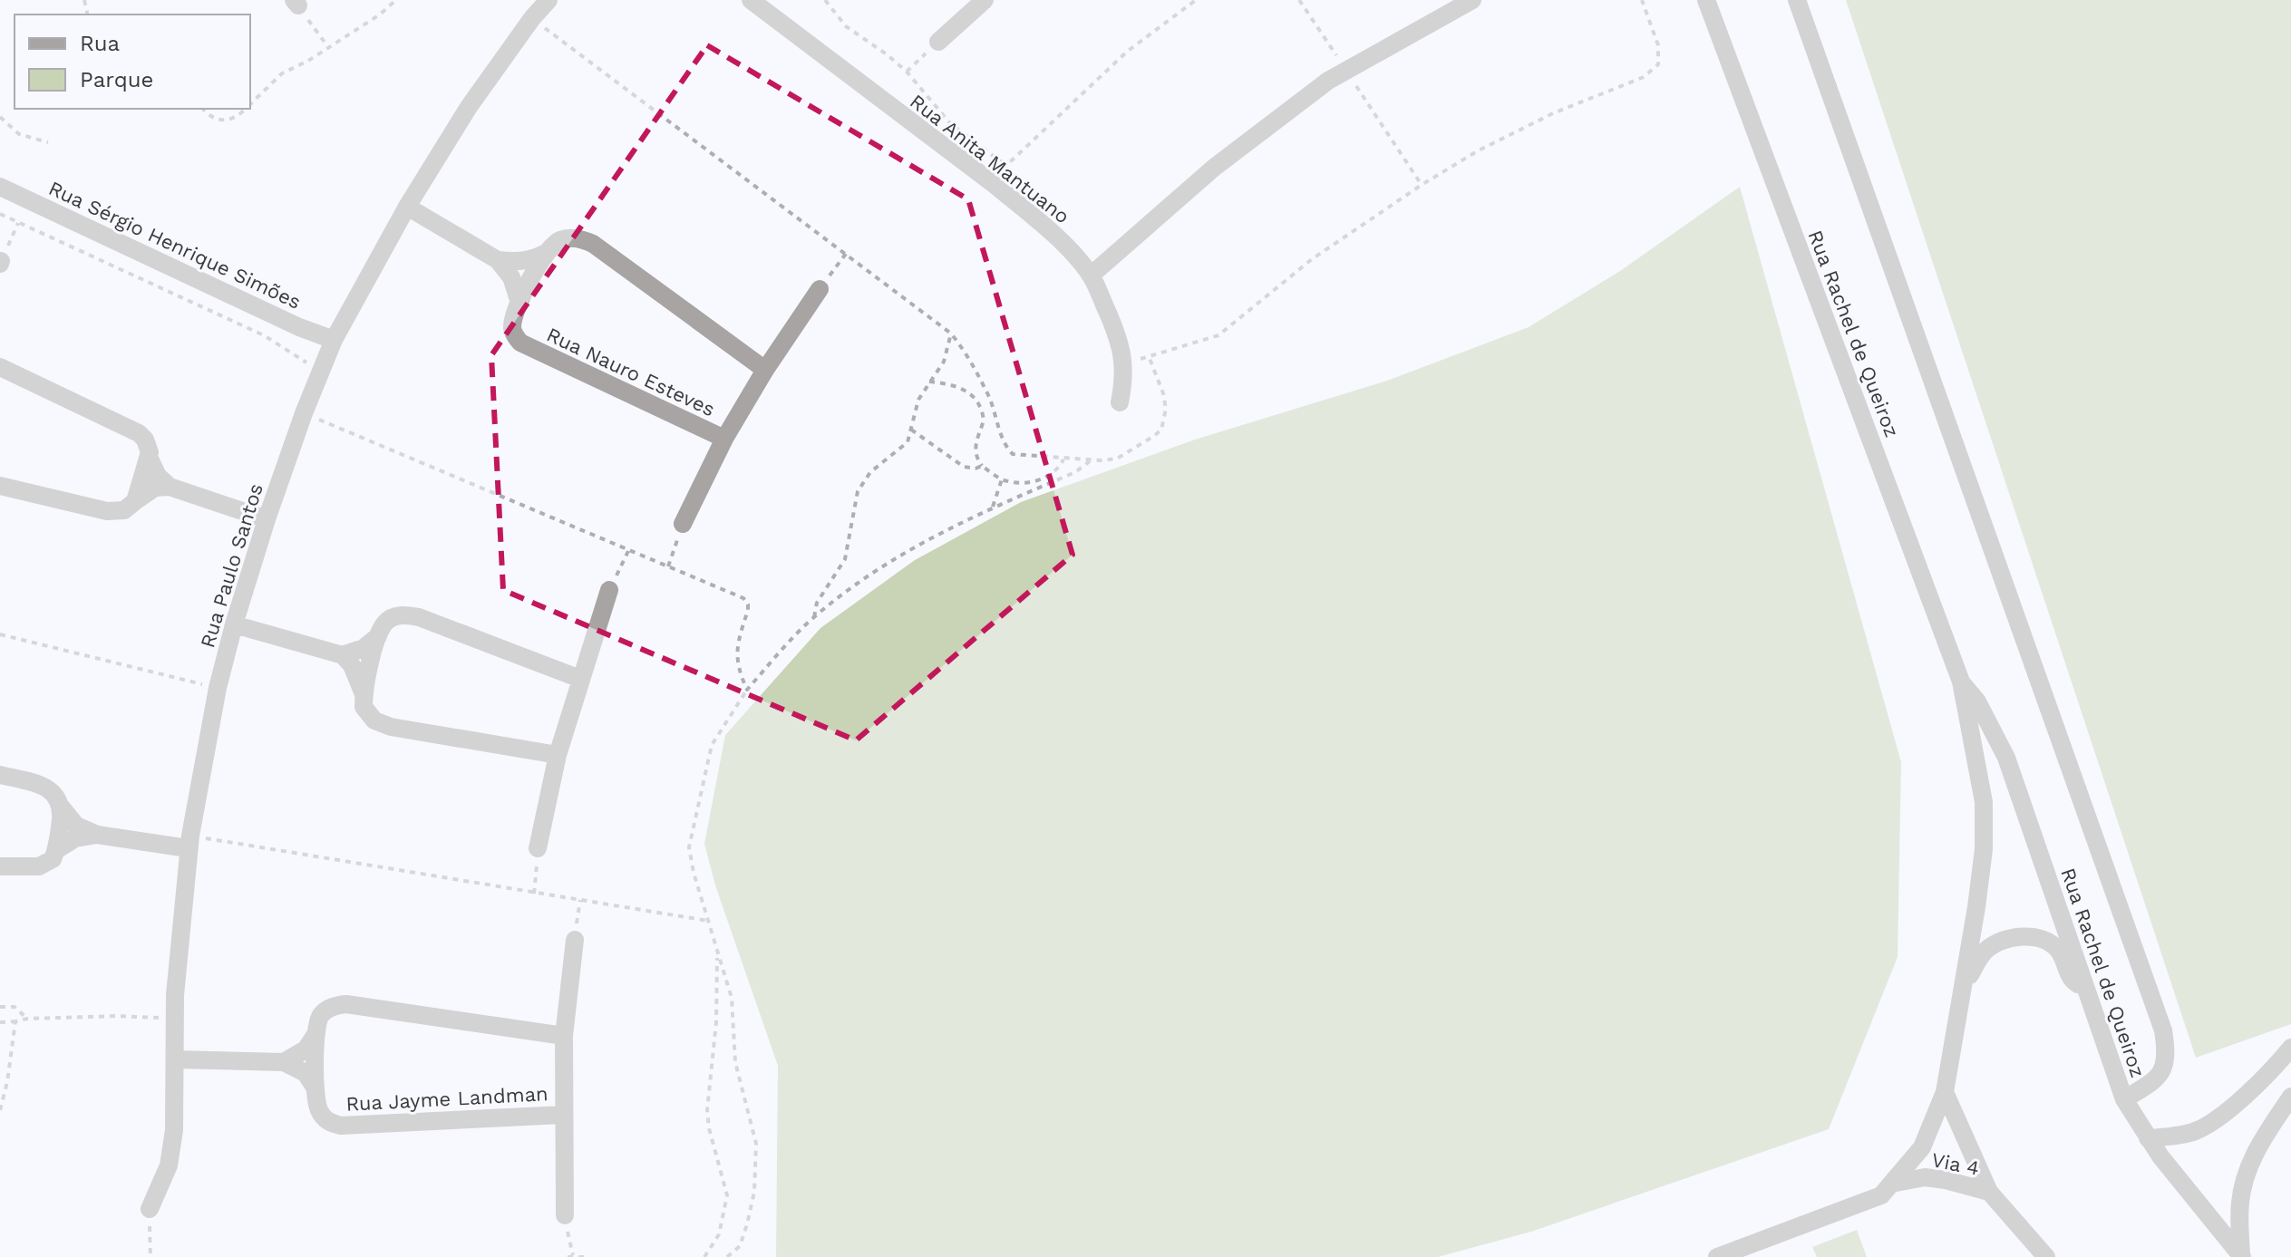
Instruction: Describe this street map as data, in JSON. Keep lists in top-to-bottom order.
{
  "streets": {
    "street": [
      "Rua Anita Mantuano",
      "Rua Sérgio Henrique Simões",
      "Rua Rachel de Queiroz",
      "Rua Nauro Esteves",
      "Rua Paulo Santos",
      "Rua Jayme Landman",
      "Via 4"
    ]
  },
  "crossings": [
    ["Rua Sérgio Henrique Simões", "Rua Paulo Santos"],
    ["Rua Rachel de Queiroz", "Via 4"],
    ["Rua Nauro Esteves", "Rua Paulo Santos"]
  ],
  "legend": ["Rua", "Parque"]
}
